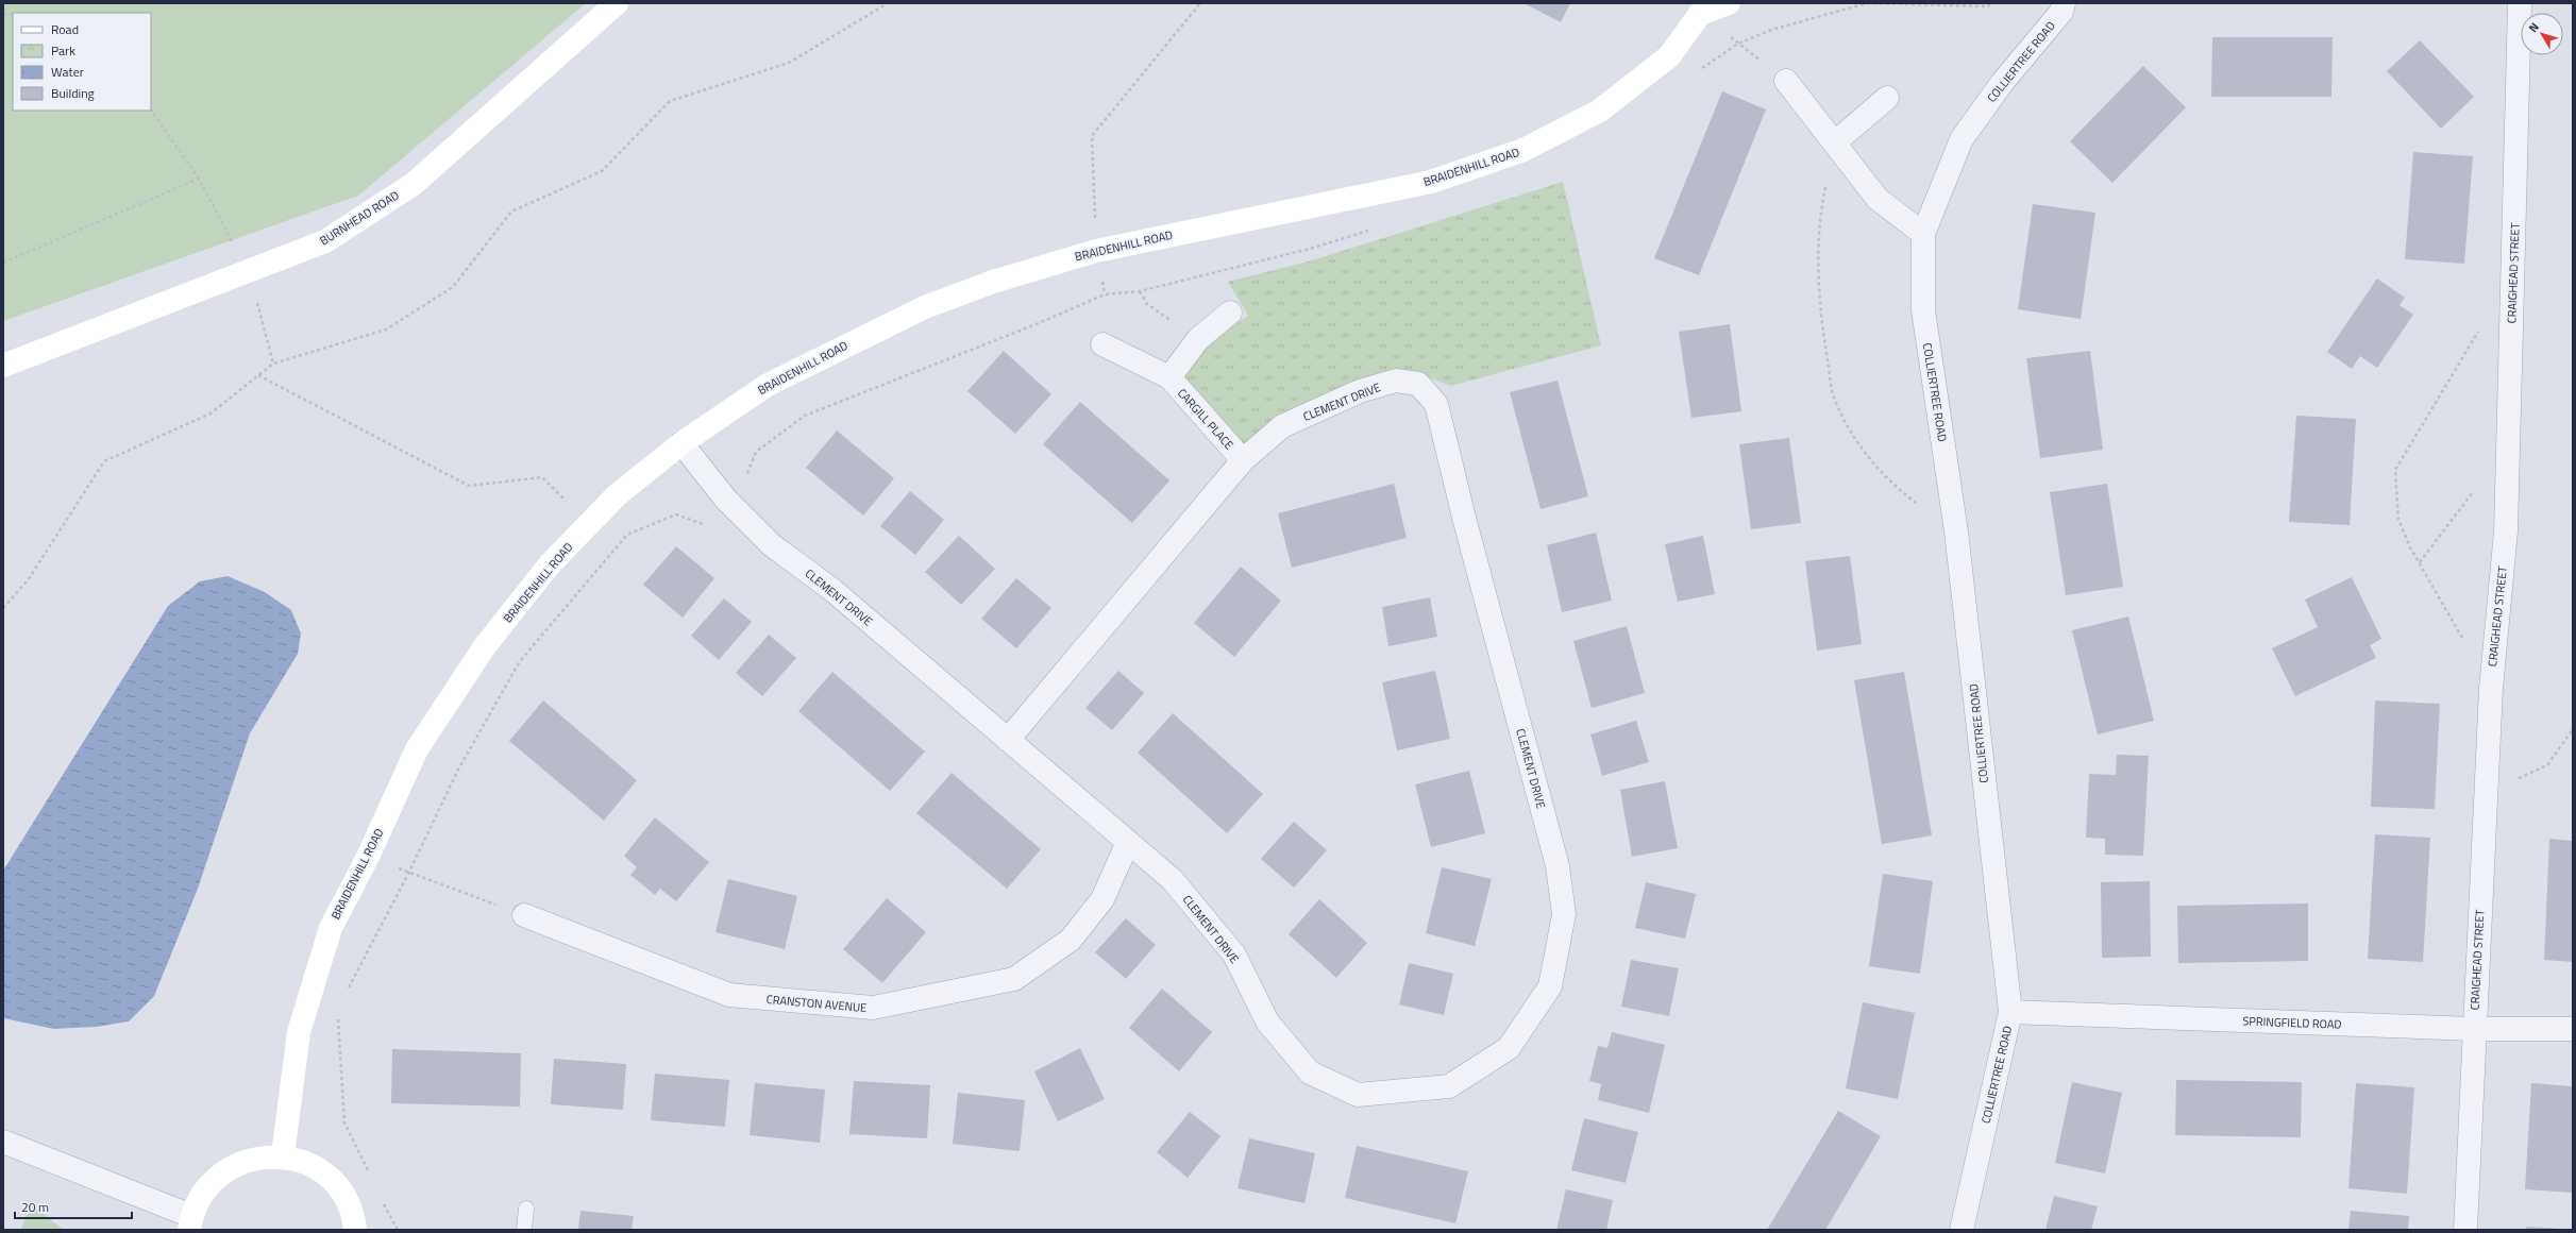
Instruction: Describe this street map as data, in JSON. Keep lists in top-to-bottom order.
{
  "streets": {
    "street": [
      "COLLIERTREE ROAD",
      "BRAIDENHILL ROAD",
      "BURNHEAD ROAD",
      "CRAIGHEAD STREET",
      "CLEMENT DRIVE",
      "CARGILL PLACE",
      "CRANSTON AVENUE",
      "SPRINGFIELD ROAD"
    ]
  },
  "crossings": [
    ["COLLIERTREE ROAD", "SPRINGFIELD ROAD"],
    ["BRAIDENHILL ROAD", "CLEMENT DRIVE"],
    ["CRAIGHEAD STREET", "SPRINGFIELD ROAD"],
    ["CLEMENT DRIVE", "CARGILL PLACE"],
    ["CLEMENT DRIVE", "CRANSTON AVENUE"]
  ],
  "legend": [
    "Road",
    "Park",
    "Water",
    "Building"
  ],
  "scale_bar": "20 m",
  "north": "top left"
}
